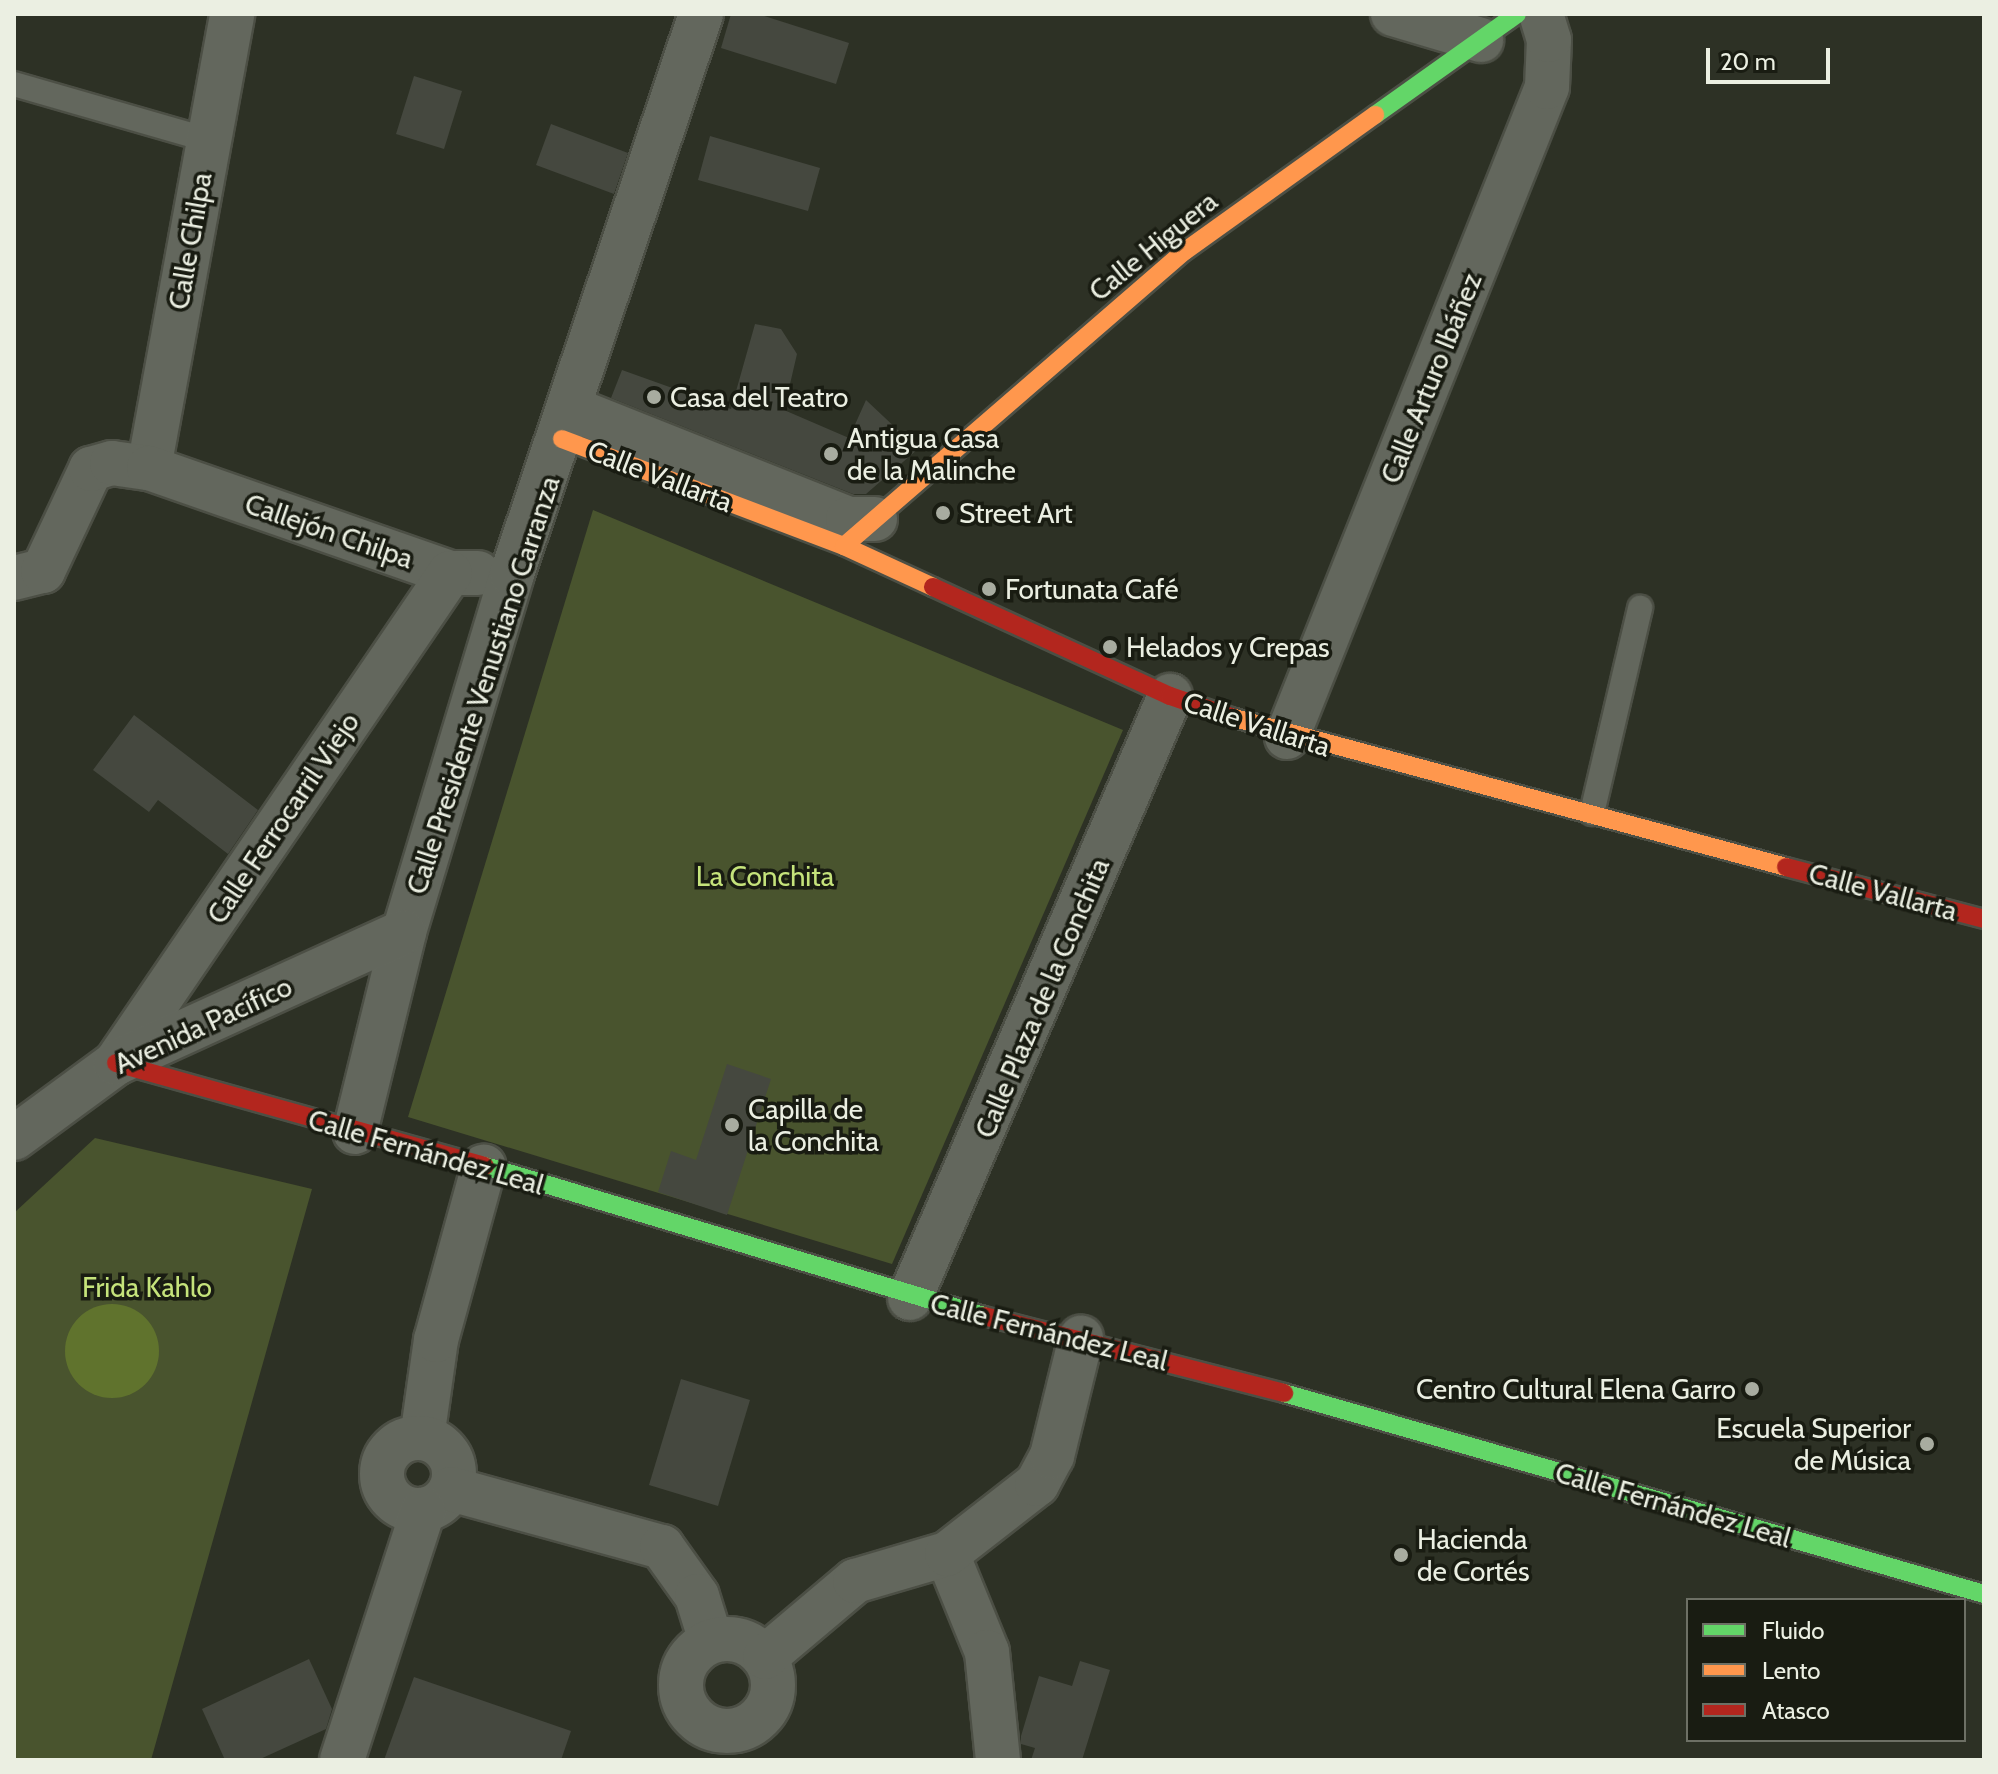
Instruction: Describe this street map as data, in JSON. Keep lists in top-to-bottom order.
{
  "streets": {
    "street": [
      "Calle Chilpa",
      "Calle Higuera",
      "Calle Arturo Ibáñez",
      "Calle Vallarta",
      "Callejón Chilpa",
      "Calle Presidente Venustiano Carranza",
      "Calle Ferrocarril Viejo",
      "Calle Plaza de la Conchita",
      "Avenida Pacífico",
      "Calle Fernández Leal"
    ]
  },
  "crossings": [
    ["Calle Chilpa", "Callejón Chilpa"],
    ["Calle Higuera", "Calle Vallarta"],
    ["Calle Arturo Ibáñez", "Calle Vallarta"],
    ["Calle Vallarta", "Calle Presidente Venustiano Carranza"],
    ["Calle Vallarta", "Calle Plaza de la Conchita"],
    ["Callejón Chilpa", "Calle Presidente Venustiano Carranza"],
    ["Callejón Chilpa", "Calle Ferrocarril Viejo"],
    ["Calle Presidente Venustiano Carranza", "Avenida Pacífico"],
    ["Calle Presidente Venustiano Carranza", "Calle Fernández Leal"],
    ["Calle Ferrocarril Viejo", "Avenida Pacífico"],
    ["Calle Ferrocarril Viejo", "Calle Fernández Leal"],
    ["Calle Plaza de la Conchita", "Calle Fernández Leal"],
    ["Avenida Pacífico", "Calle Fernández Leal"]
  ],
  "parks": ["La Conchita", "Frida Kahlo"],
  "places": [
    "Casa del Teatro",
    "Antigua Casa de la Malinche",
    "Street Art",
    "Fortunata Café",
    "Helados y Crepas",
    "Capilla de la Conchita",
    "Centro Cultural Elena Garro",
    "Escuela Superior de Música",
    "Hacienda de Cortés"
  ],
  "legend": ["Fluido", "Lento", "Atasco"],
  "scale_bar": "20 m"
}
